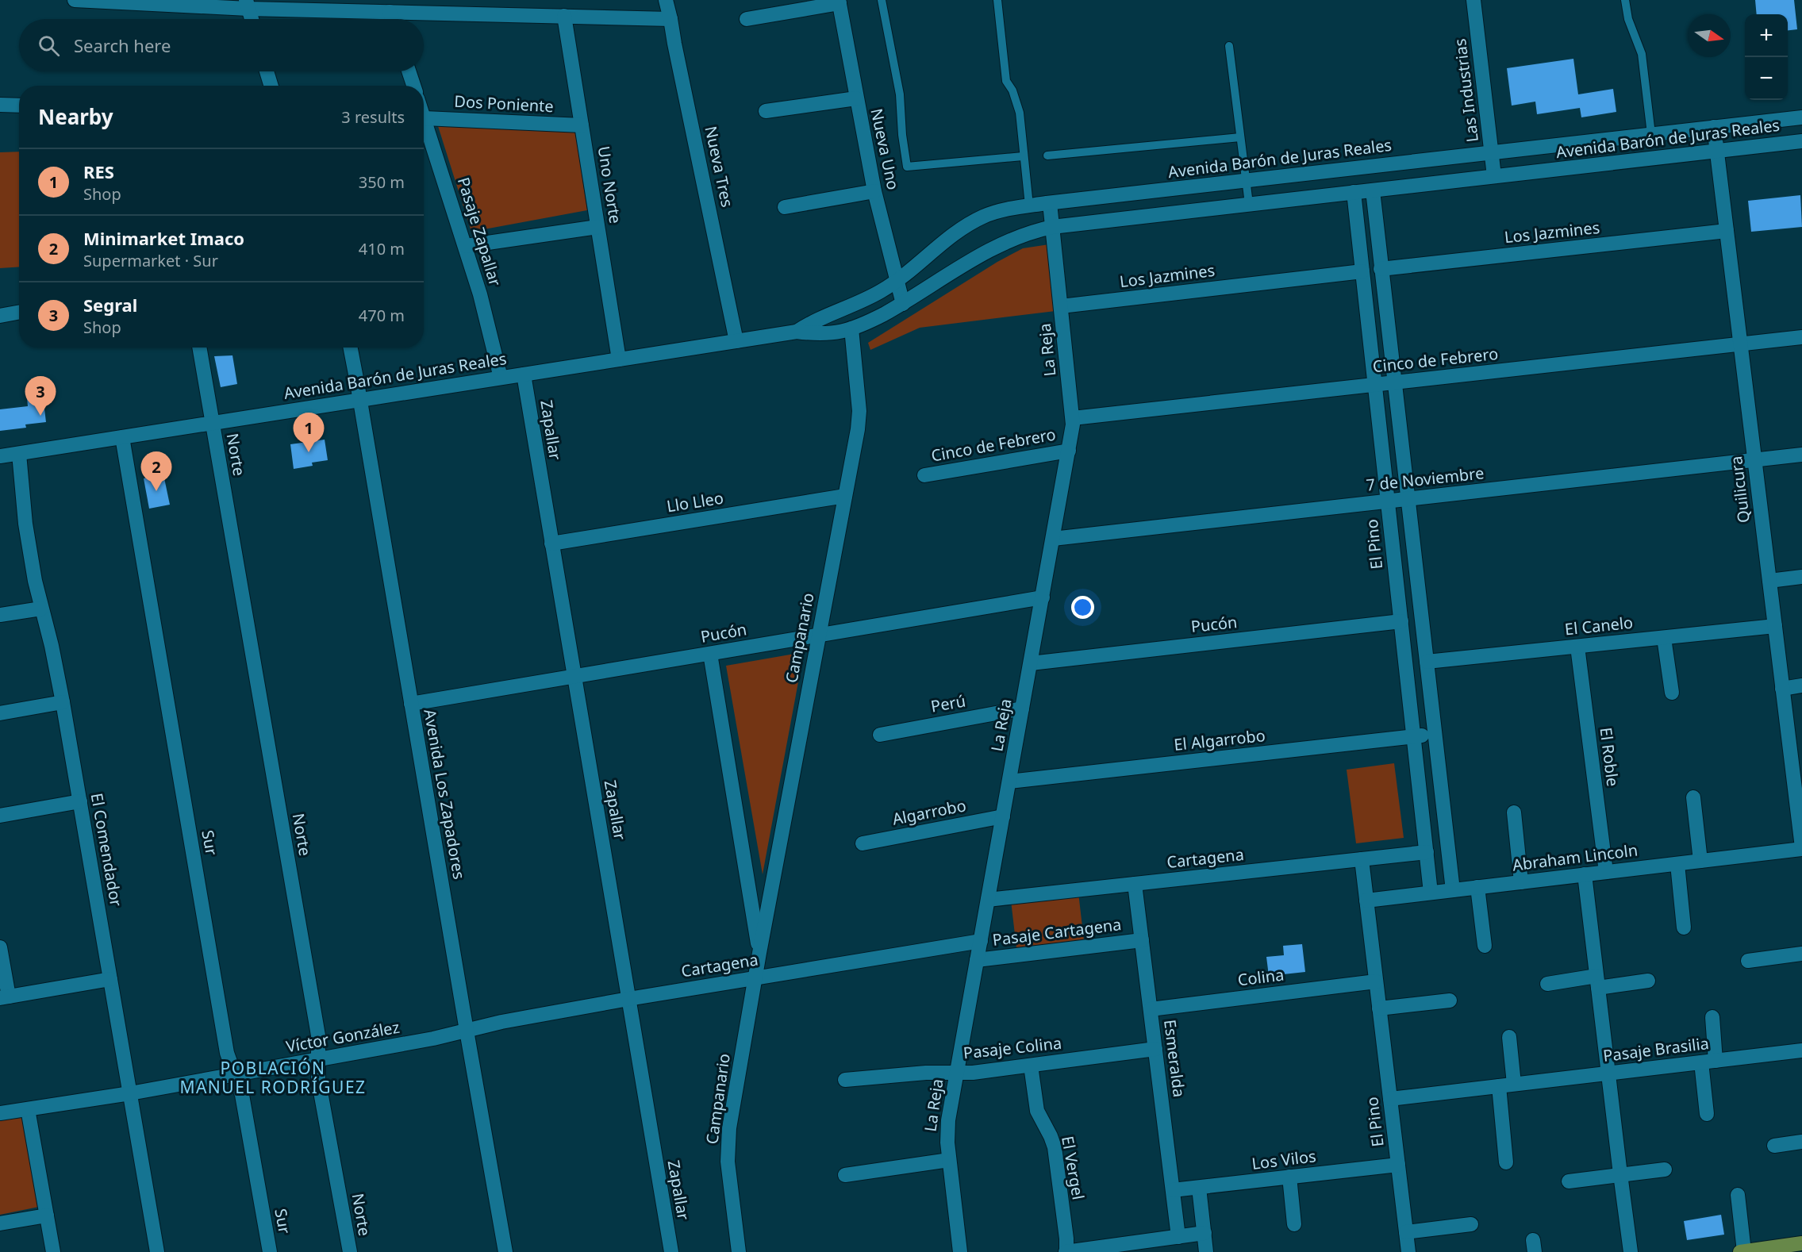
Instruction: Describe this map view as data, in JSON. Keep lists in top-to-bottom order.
{
  "streets": {
    "street": [
      "Las Industrias",
      "Dos Poniente",
      "Avenida Barón de Juras Reales",
      "Nueva Uno",
      "Nueva Tres",
      "Uno Norte",
      "Pasaje Zapallar",
      "Los Jazmines",
      "La Reja",
      "Cinco de Febrero",
      "Zapallar",
      "Norte",
      "7 de Noviembre",
      "Quilicura",
      "Llo Lleo",
      "El Pino",
      "Pucón",
      "El Canelo",
      "Campanario",
      "Perú",
      "El Algarrobo",
      "El Roble",
      "Avenida Los Zapadores",
      "Algarrobo",
      "Sur",
      "El Comendador",
      "Abraham Lincoln",
      "Cartagena",
      "Pasaje Cartagena",
      "Colina",
      "Víctor González",
      "Pasaje Colina",
      "Pasaje Brasilia",
      "Esmeralda",
      "Los Vilos",
      "El Vergel"
    ]
  },
  "crossings": [
    ["Las Industrias", "Avenida Barón de Juras Reales"],
    ["Dos Poniente", "Uno Norte"],
    ["Dos Poniente", "Pasaje Zapallar"],
    ["Avenida Barón de Juras Reales", "Nueva Uno"],
    ["Avenida Barón de Juras Reales", "Nueva Tres"],
    ["Avenida Barón de Juras Reales", "Uno Norte"],
    ["Avenida Barón de Juras Reales", "Pasaje Zapallar"],
    ["Avenida Barón de Juras Reales", "La Reja"],
    ["Avenida Barón de Juras Reales", "Zapallar"],
    ["Avenida Barón de Juras Reales", "Norte"],
    ["Avenida Barón de Juras Reales", "Quilicura"],
    ["Avenida Barón de Juras Reales", "El Pino"],
    ["Avenida Barón de Juras Reales", "Campanario"],
    ["Avenida Barón de Juras Reales", "Avenida Los Zapadores"],
    ["Avenida Barón de Juras Reales", "Sur"],
    ["Avenida Barón de Juras Reales", "El Comendador"],
    ["Los Jazmines", "La Reja"],
    ["Los Jazmines", "Quilicura"],
    ["Los Jazmines", "El Pino"],
    ["La Reja", "Cinco de Febrero"],
    ["La Reja", "7 de Noviembre"],
    ["La Reja", "Pucón"],
    ["La Reja", "Perú"],
    ["La Reja", "El Algarrobo"],
    ["La Reja", "Algarrobo"],
    ["La Reja", "Cartagena"],
    ["La Reja", "Pasaje Cartagena"],
    ["La Reja", "Pasaje Colina"],
    ["Cinco de Febrero", "Quilicura"],
    ["Cinco de Febrero", "El Pino"],
    ["Zapallar", "Llo Lleo"],
    ["Zapallar", "Pucón"],
    ["Zapallar", "Cartagena"],
    ["Norte", "Víctor González"],
    ["7 de Noviembre", "Quilicura"],
    ["7 de Noviembre", "El Pino"],
    ["Quilicura", "El Canelo"],
    ["Quilicura", "Abraham Lincoln"],
    ["Llo Lleo", "Campanario"],
    ["El Pino", "Pucón"],
    ["El Pino", "El Algarrobo"],
    ["El Pino", "Abraham Lincoln"],
    ["El Pino", "Cartagena"],
    ["El Pino", "Colina"],
    ["El Pino", "Pasaje Brasilia"],
    ["El Pino", "Los Vilos"],
    ["Pucón", "Campanario"],
    ["Pucón", "Avenida Los Zapadores"],
    ["El Canelo", "El Roble"],
    ["Campanario", "Cartagena"],
    ["El Roble", "Abraham Lincoln"],
    ["Avenida Los Zapadores", "Cartagena"],
    ["Avenida Los Zapadores", "Víctor González"],
    ["Sur", "Víctor González"],
    ["El Comendador", "Víctor González"],
    ["Cartagena", "Víctor González"],
    ["Cartagena", "Esmeralda"],
    ["Pasaje Cartagena", "Esmeralda"],
    ["Colina", "Esmeralda"],
    ["Pasaje Colina", "Esmeralda"],
    ["Pasaje Colina", "El Vergel"],
    ["Esmeralda", "Los Vilos"]
  ],
  "districts": ["POBLACIÓN MANUEL RODRÍGUEZ"],
  "north": "right",
  "page": {
    "map_buttons": ["+", "−"],
    "search": "Search here",
    "heading": ["Nearby", "3 results"],
    "list": [
      {
        "mark": "1",
        "name": "RES",
        "note": "Shop",
        "value": "350 m"
      },
      {
        "mark": "2",
        "name": "Minimarket Imaco",
        "note": "Supermarket · Sur",
        "value": "410 m"
      },
      {
        "mark": "3",
        "name": "Segral",
        "note": "Shop",
        "value": "470 m"
      }
    ],
    "pins": ["3", "1", "2"]
  }
}
